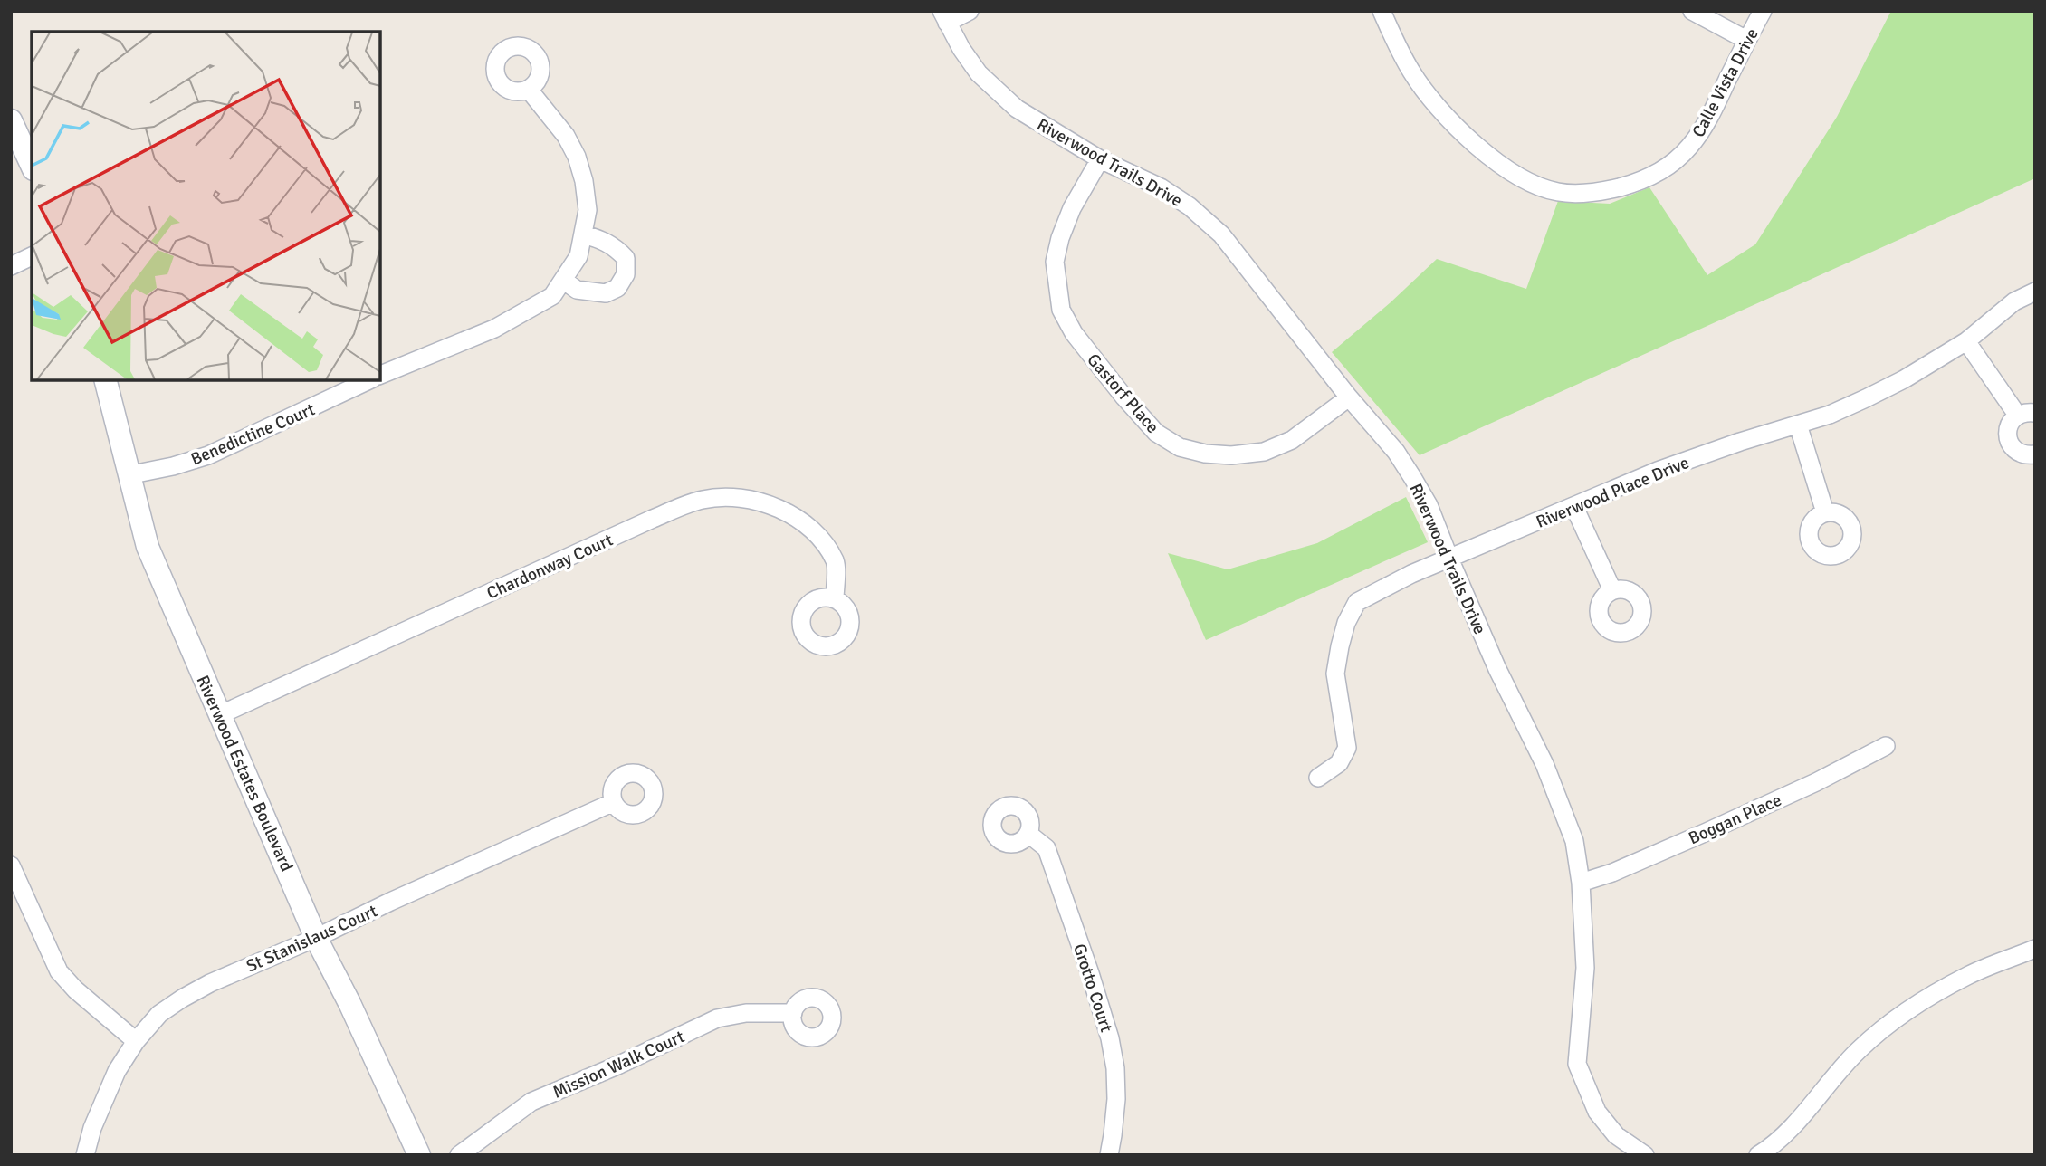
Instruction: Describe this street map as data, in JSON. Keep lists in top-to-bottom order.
{
  "streets": {
    "street": [
      "Calle Vista Drive",
      "Riverwood Trails Drive",
      "Gastorf Place",
      "Benedictine Court",
      "Riverwood Place Drive",
      "Chardonway Court",
      "Riverwood Estates Boulevard",
      "Boggan Place",
      "St Stanislaus Court",
      "Grotto Court",
      "Mission Walk Court"
    ]
  },
  "crossings": [
    ["Riverwood Trails Drive", "Gastorf Place"],
    ["Riverwood Trails Drive", "Riverwood Place Drive"],
    ["Riverwood Trails Drive", "Boggan Place"],
    ["Benedictine Court", "Riverwood Estates Boulevard"],
    ["Chardonway Court", "Riverwood Estates Boulevard"],
    ["Riverwood Estates Boulevard", "St Stanislaus Court"]
  ]
}
